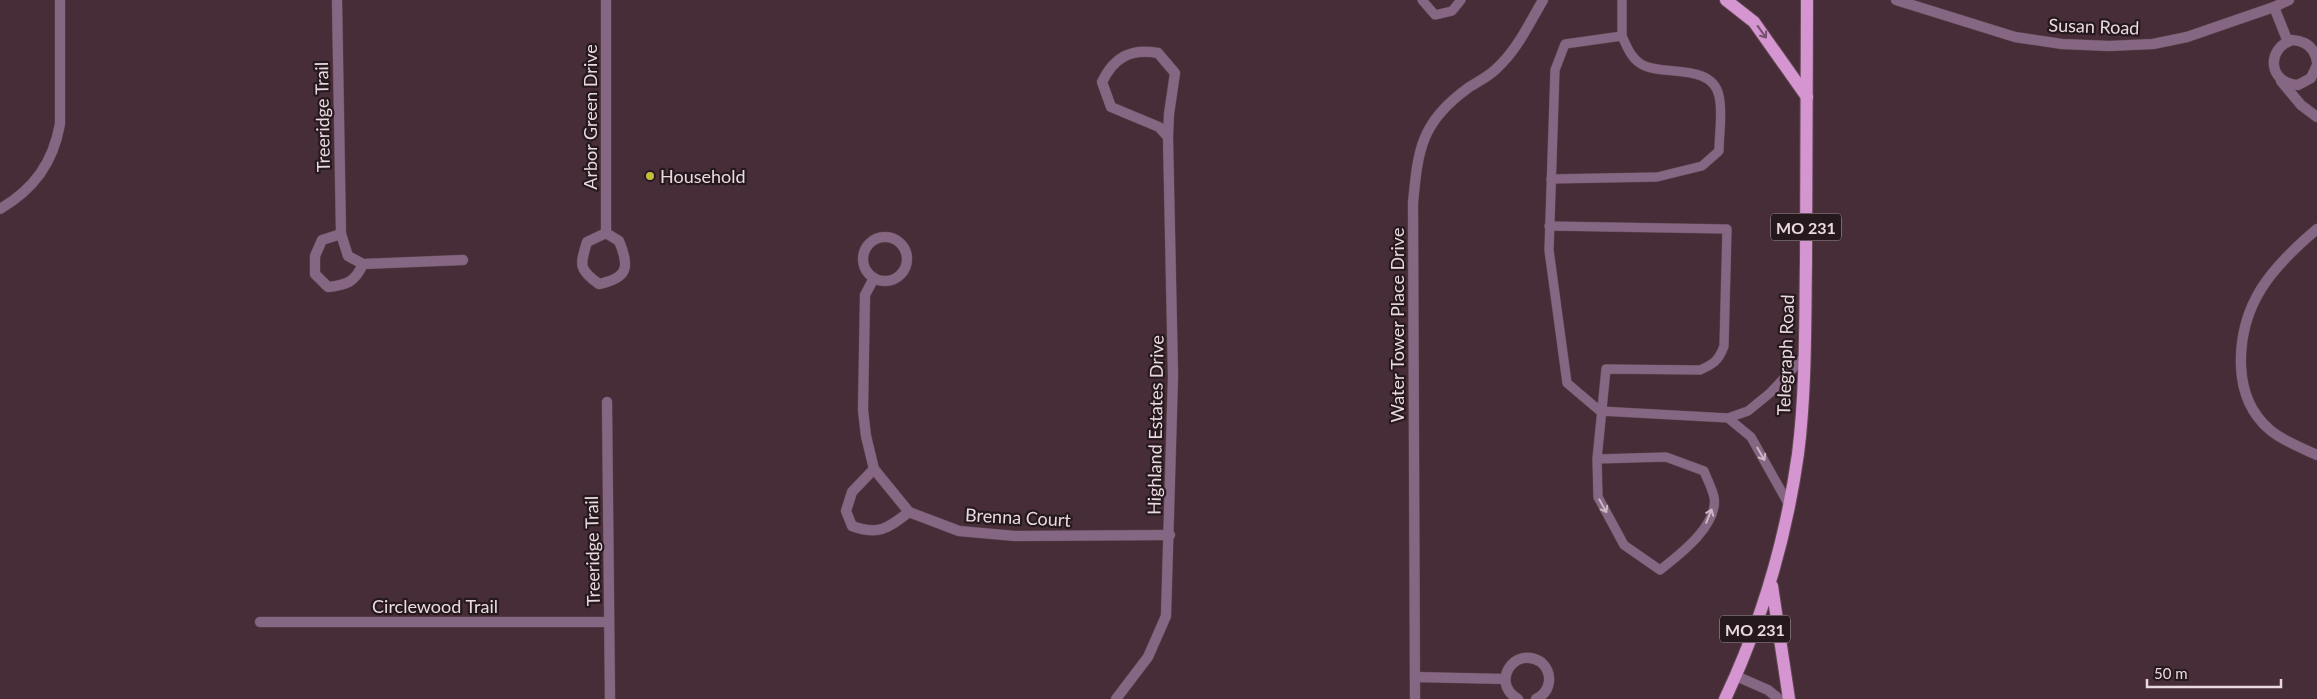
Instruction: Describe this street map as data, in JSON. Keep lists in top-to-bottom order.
{
  "streets": {
    "main road": ["MO 231", "Telegraph Road"],
    "street": [
      "Susan Road",
      "Treeridge Trail",
      "Arbor Green Drive",
      "Water Tower Place Drive",
      "Highland Estates Drive",
      "Brenna Court",
      "Circlewood Trail"
    ]
  },
  "crossings": [
    ["Treeridge Trail", "Circlewood Trail"],
    ["Highland Estates Drive", "Brenna Court"]
  ],
  "places": ["Household"],
  "scale_bar": "50 m"
}
